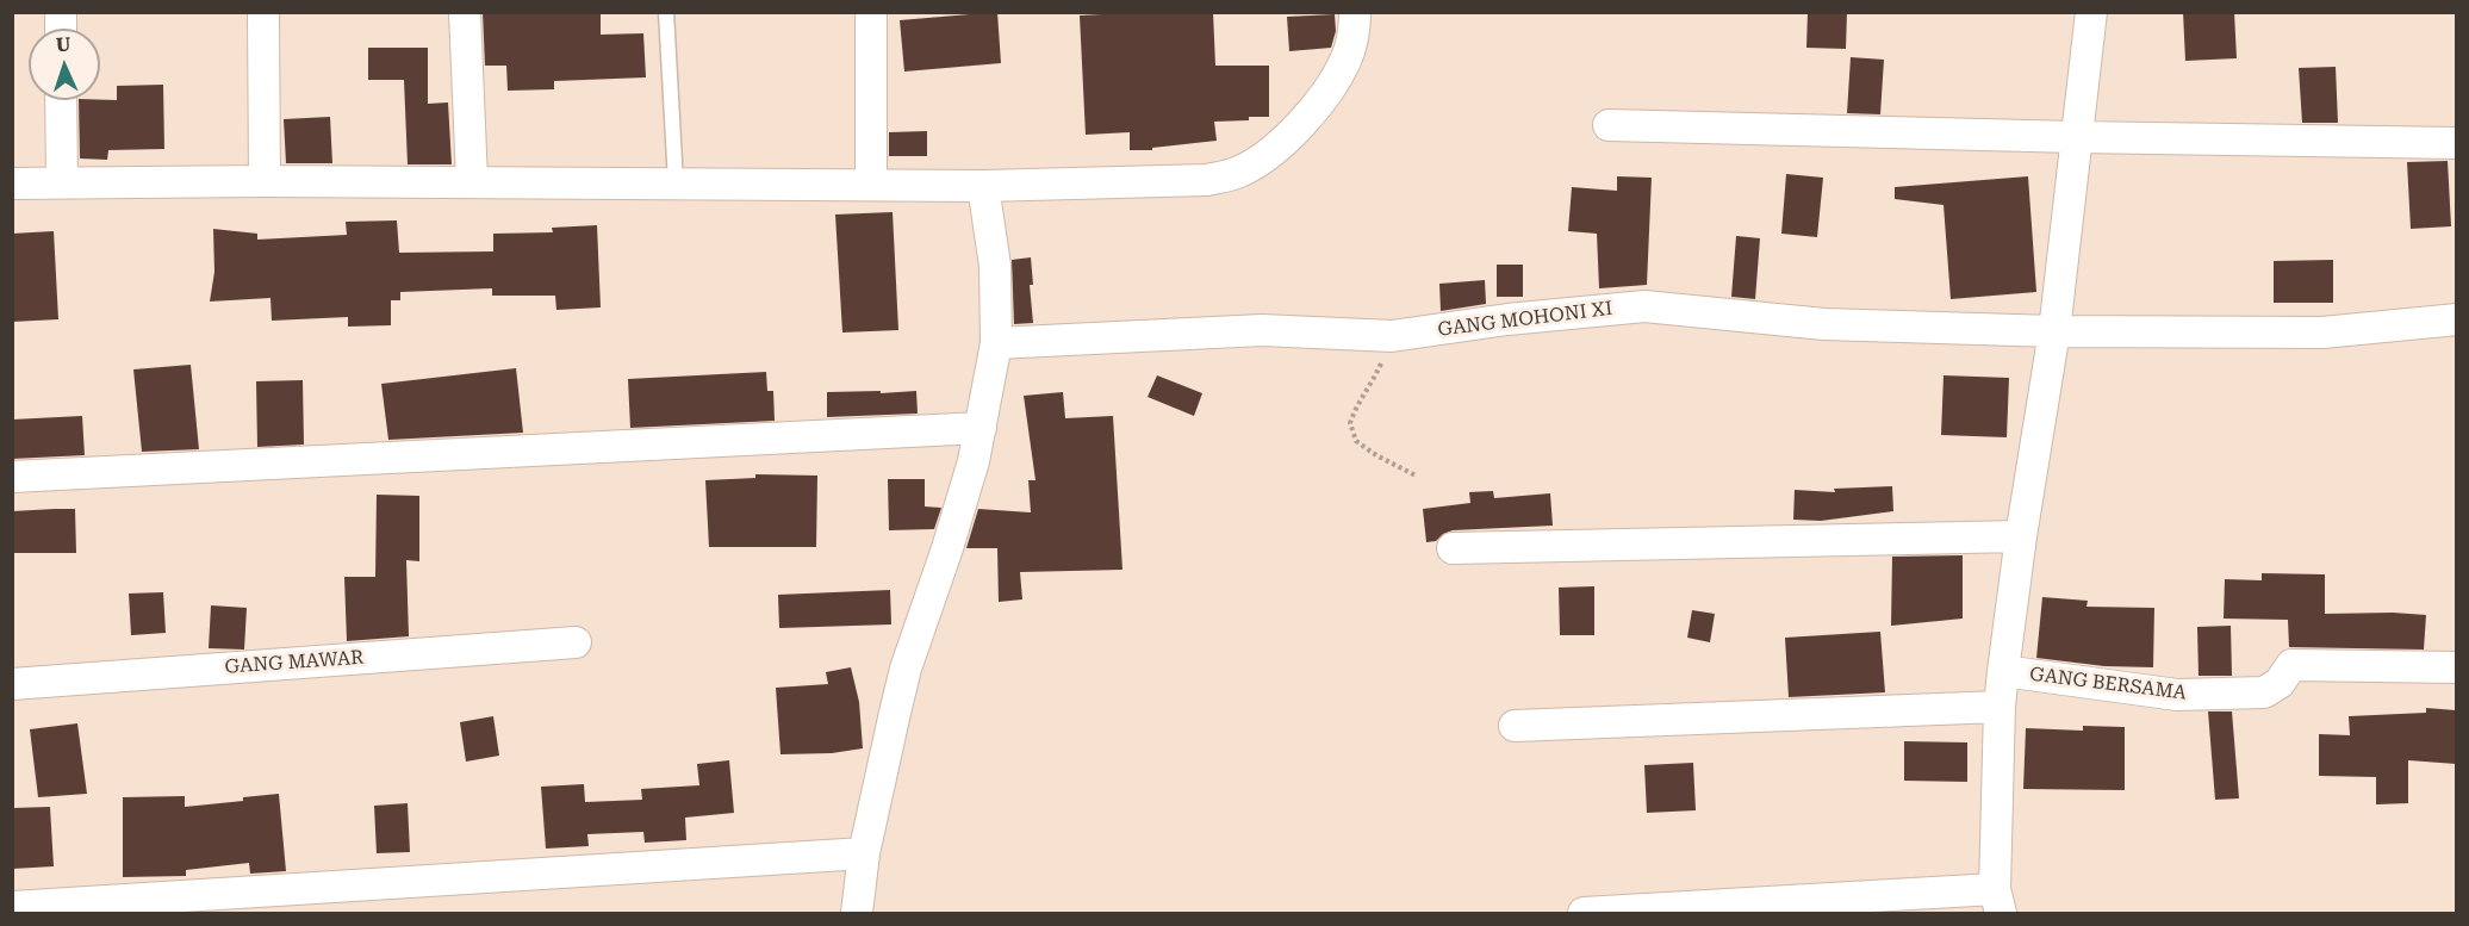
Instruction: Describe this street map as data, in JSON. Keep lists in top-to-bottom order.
{
  "streets": {
    "street": ["GANG MOHONI XI", "GANG MAWAR", "GANG BERSAMA"]
  },
  "north": "top"
}
